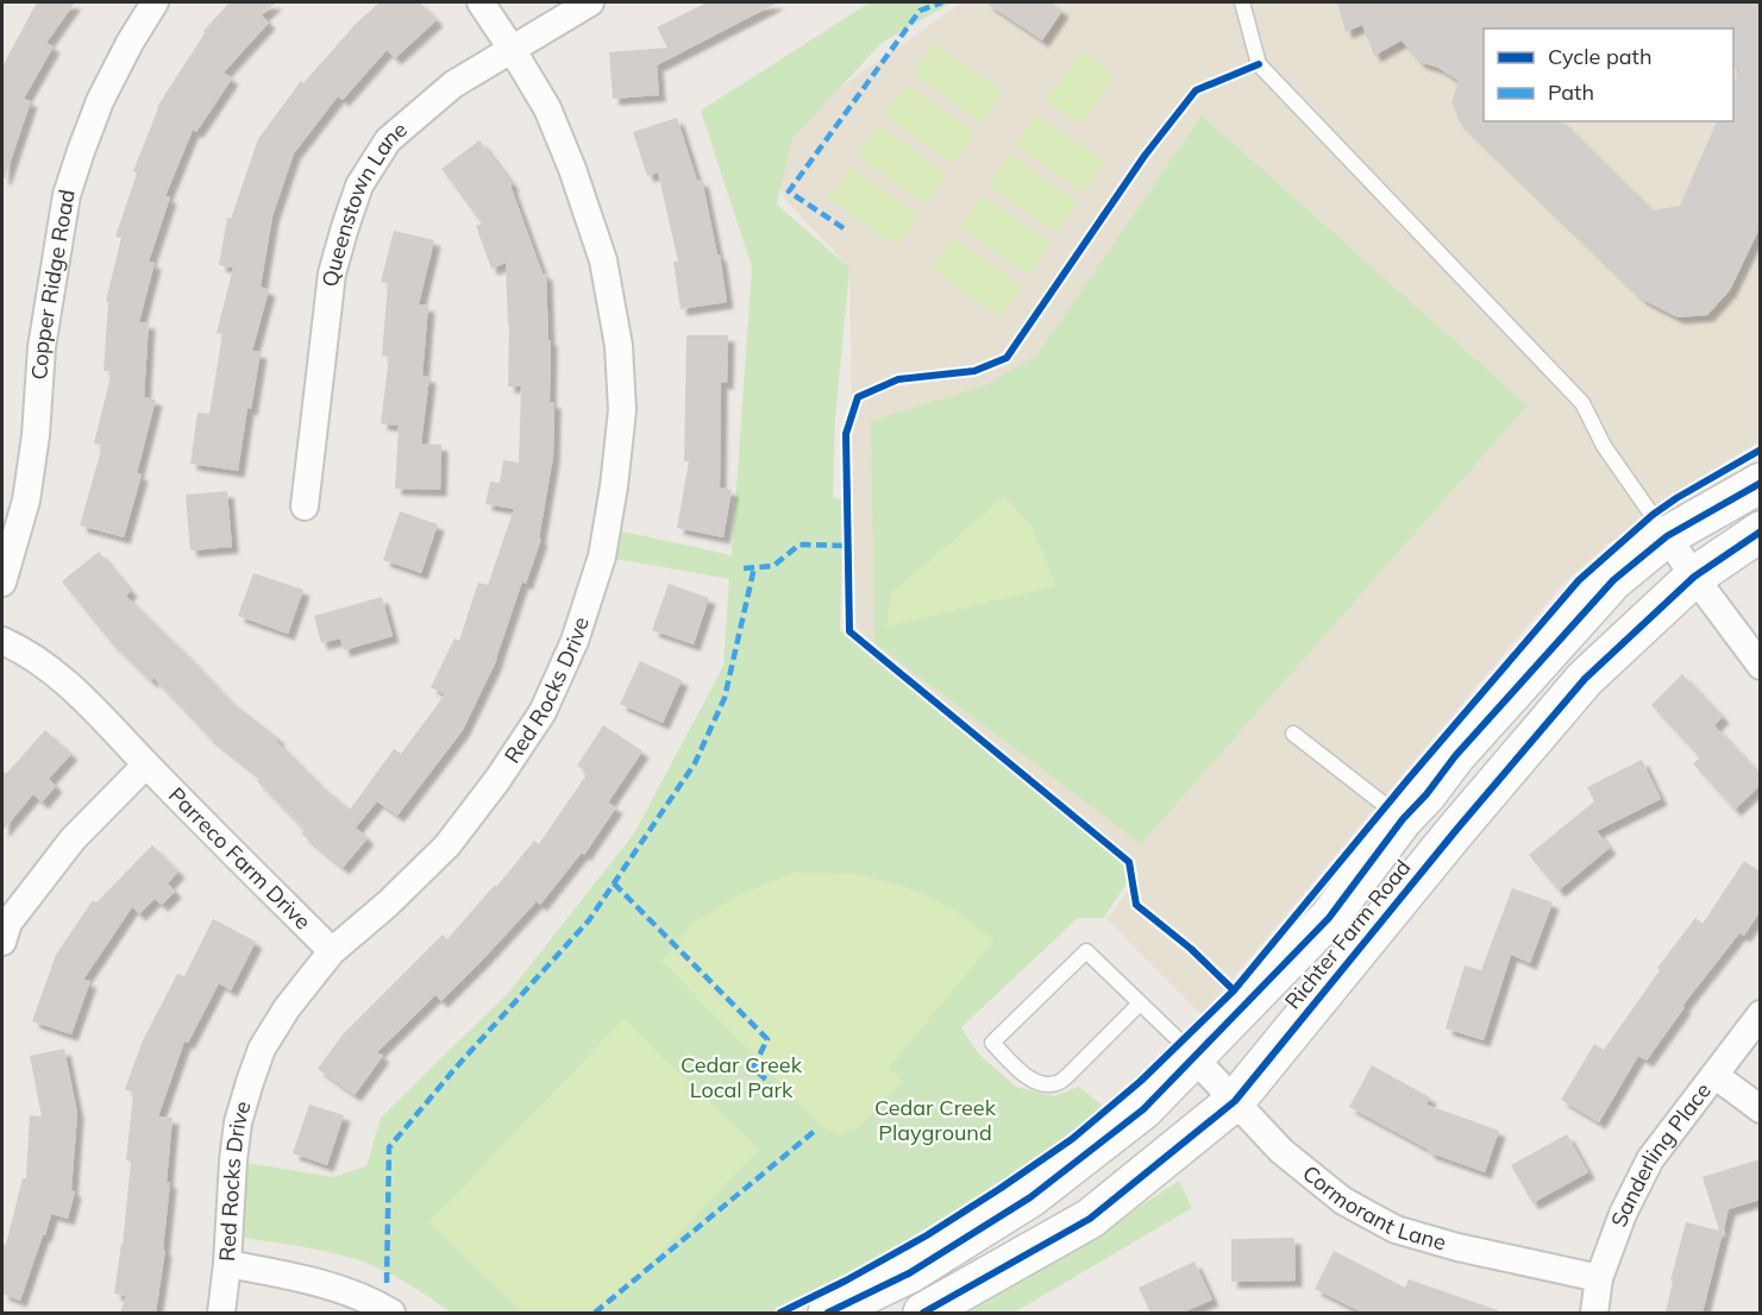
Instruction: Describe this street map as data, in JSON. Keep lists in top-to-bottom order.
{
  "streets": {
    "main road": ["Richter Farm Road"],
    "street": [
      "Queenstown Lane",
      "Copper Ridge Road",
      "Red Rocks Drive",
      "Parreco Farm Drive",
      "Sanderling Place",
      "Cormorant Lane"
    ]
  },
  "crossings": [
    ["Queenstown Lane", "Red Rocks Drive"],
    ["Red Rocks Drive", "Parreco Farm Drive"],
    ["Richter Farm Road", "Cormorant Lane"],
    ["Sanderling Place", "Cormorant Lane"]
  ],
  "parks": ["Cedar Creek Local Park", "Cedar Creek Playground"],
  "legend": ["Cycle path", "Path"]
}
